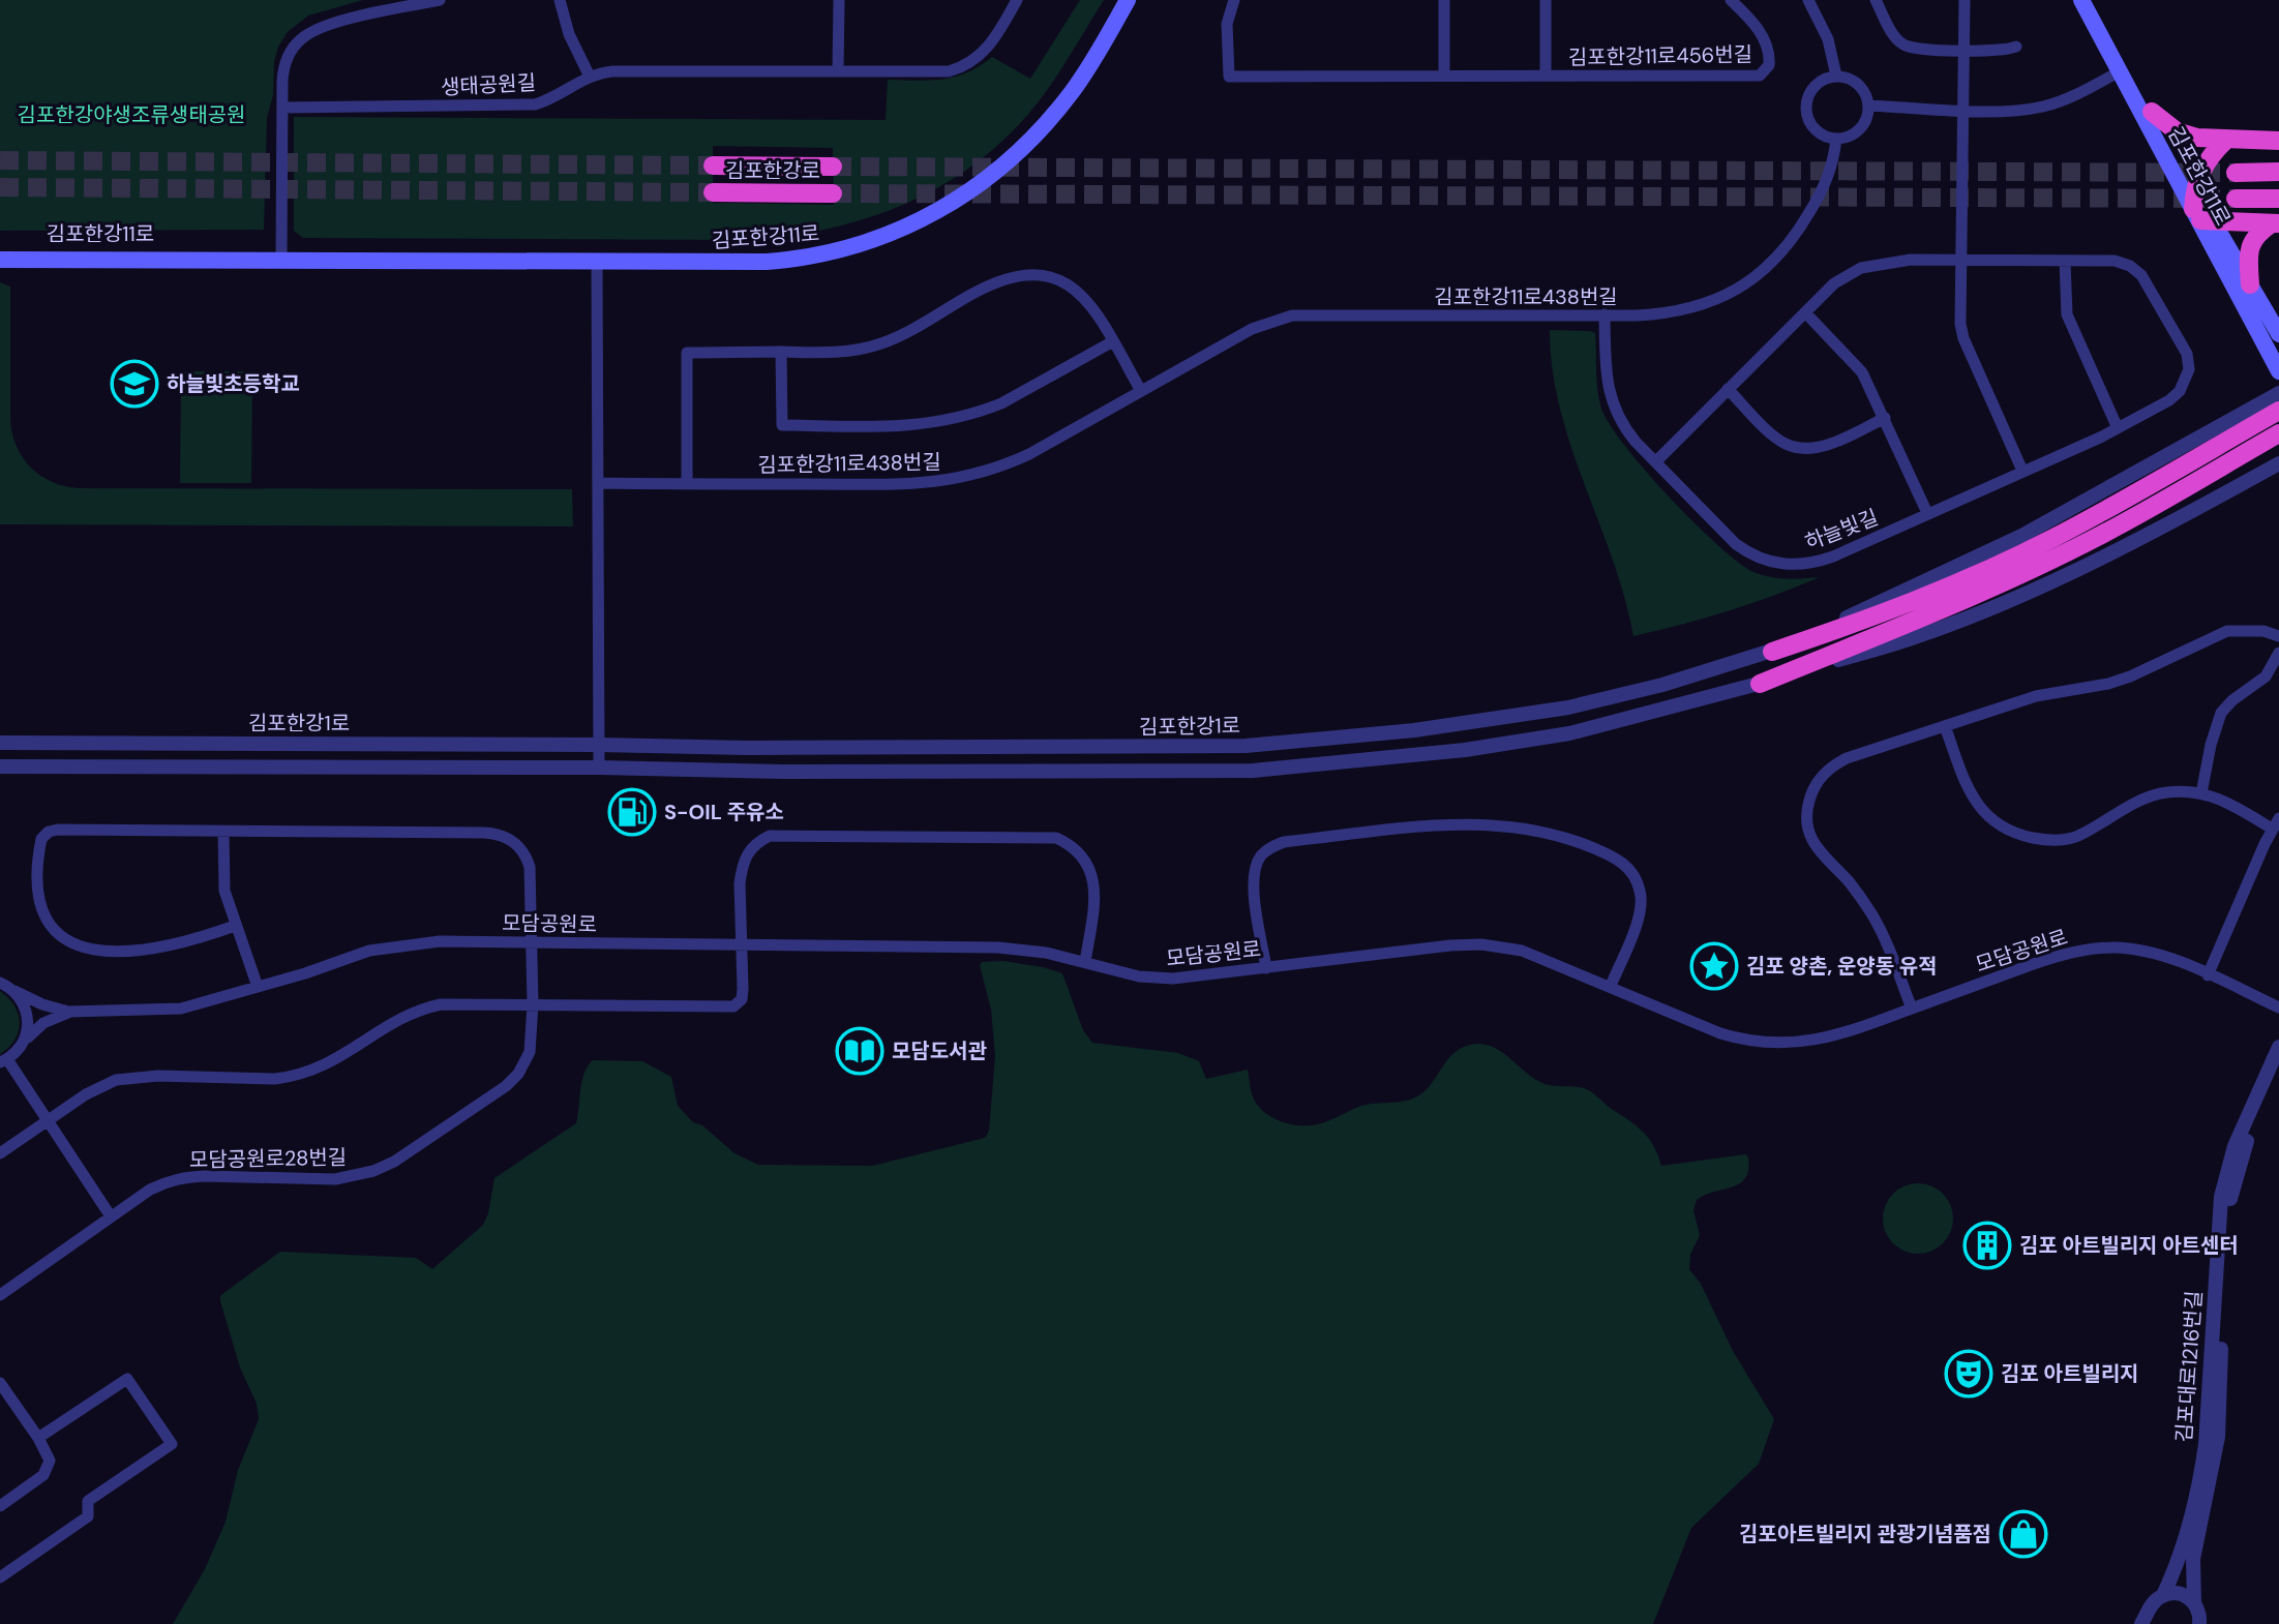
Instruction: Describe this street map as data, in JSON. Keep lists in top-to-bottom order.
{
  "streets": {
    "highway": ["김포한강로"],
    "main road": ["김포한강11로"],
    "street": [
      "김포한강11로456번길",
      "생태공원길",
      "김포한강11로438번길",
      "하늘빛길",
      "김포한강1로",
      "모담공원로",
      "모담공원로28번길",
      "김포대로1216번길"
    ]
  },
  "crossings": [
    ["김포한강11로438번길", "하늘빛길"],
    ["모담공원로", "모담공원로28번길"]
  ],
  "parks": ["김포한강야생조류생태공원"],
  "places": {
    "school or university": ["하늘빛초등학교"],
    "fuel station": ["S-OIL 주유소"],
    "place": ["김포 양촌, 운양동 유적"],
    "library": ["모담도서관"],
    "building": ["김포 아트빌리지 아트센터"],
    "theatre": ["김포 아트빌리지"],
    "shop": ["김포아트빌리지 관광기념품점"]
  }
}
